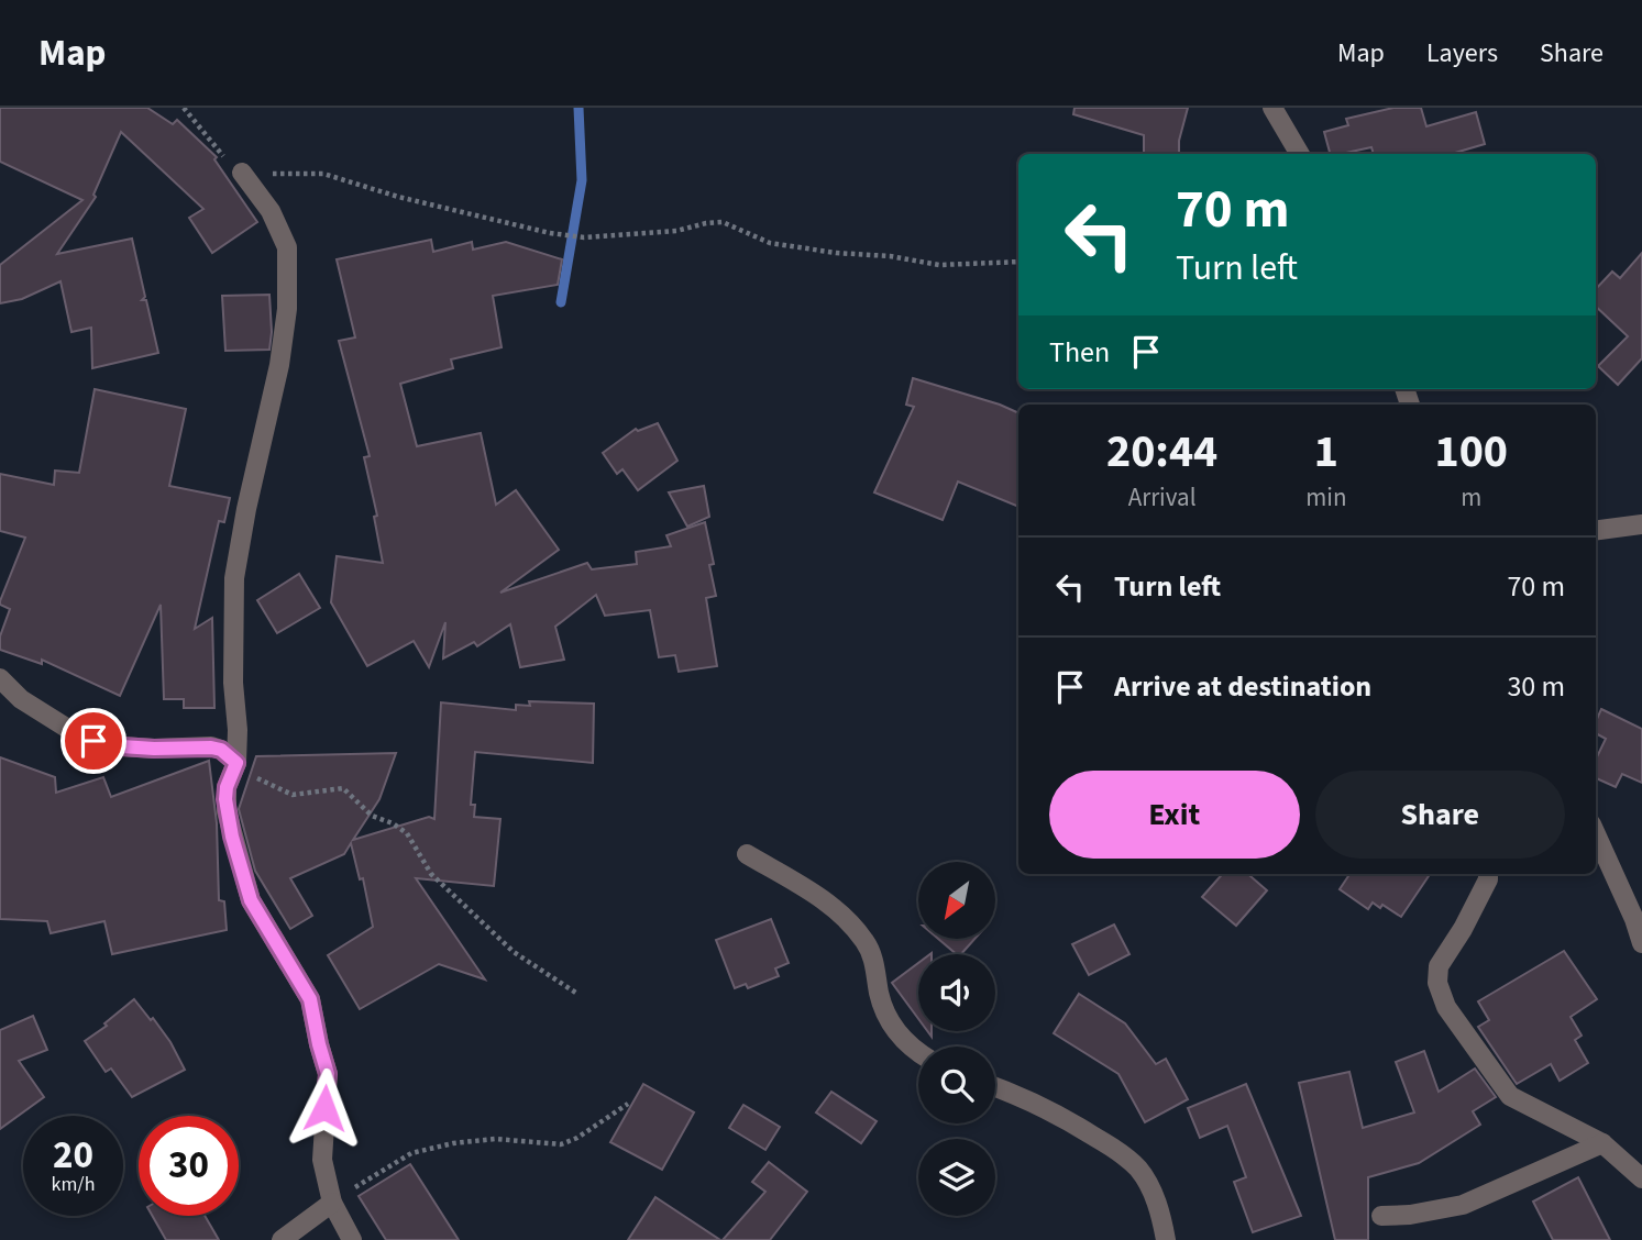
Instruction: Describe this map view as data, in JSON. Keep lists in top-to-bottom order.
{
  "north": "bottom left",
  "page": {
    "header": "Map",
    "nav": ["Map", "Layers", "Share"],
    "turn": ["70 m", "Turn left"],
    "then": "Then",
    "eta": [
      "20:44",
      "Arrival",
      "1",
      "min",
      "100",
      "m"
    ],
    "list": [
      {
        "name": "Turn left",
        "value": "70 m"
      },
      {
        "name": "Arrive at destination",
        "value": "30 m"
      }
    ],
    "buttons": ["Exit", "Share"],
    "speed": "20 km/h",
    "limit": "30"
  }
}
